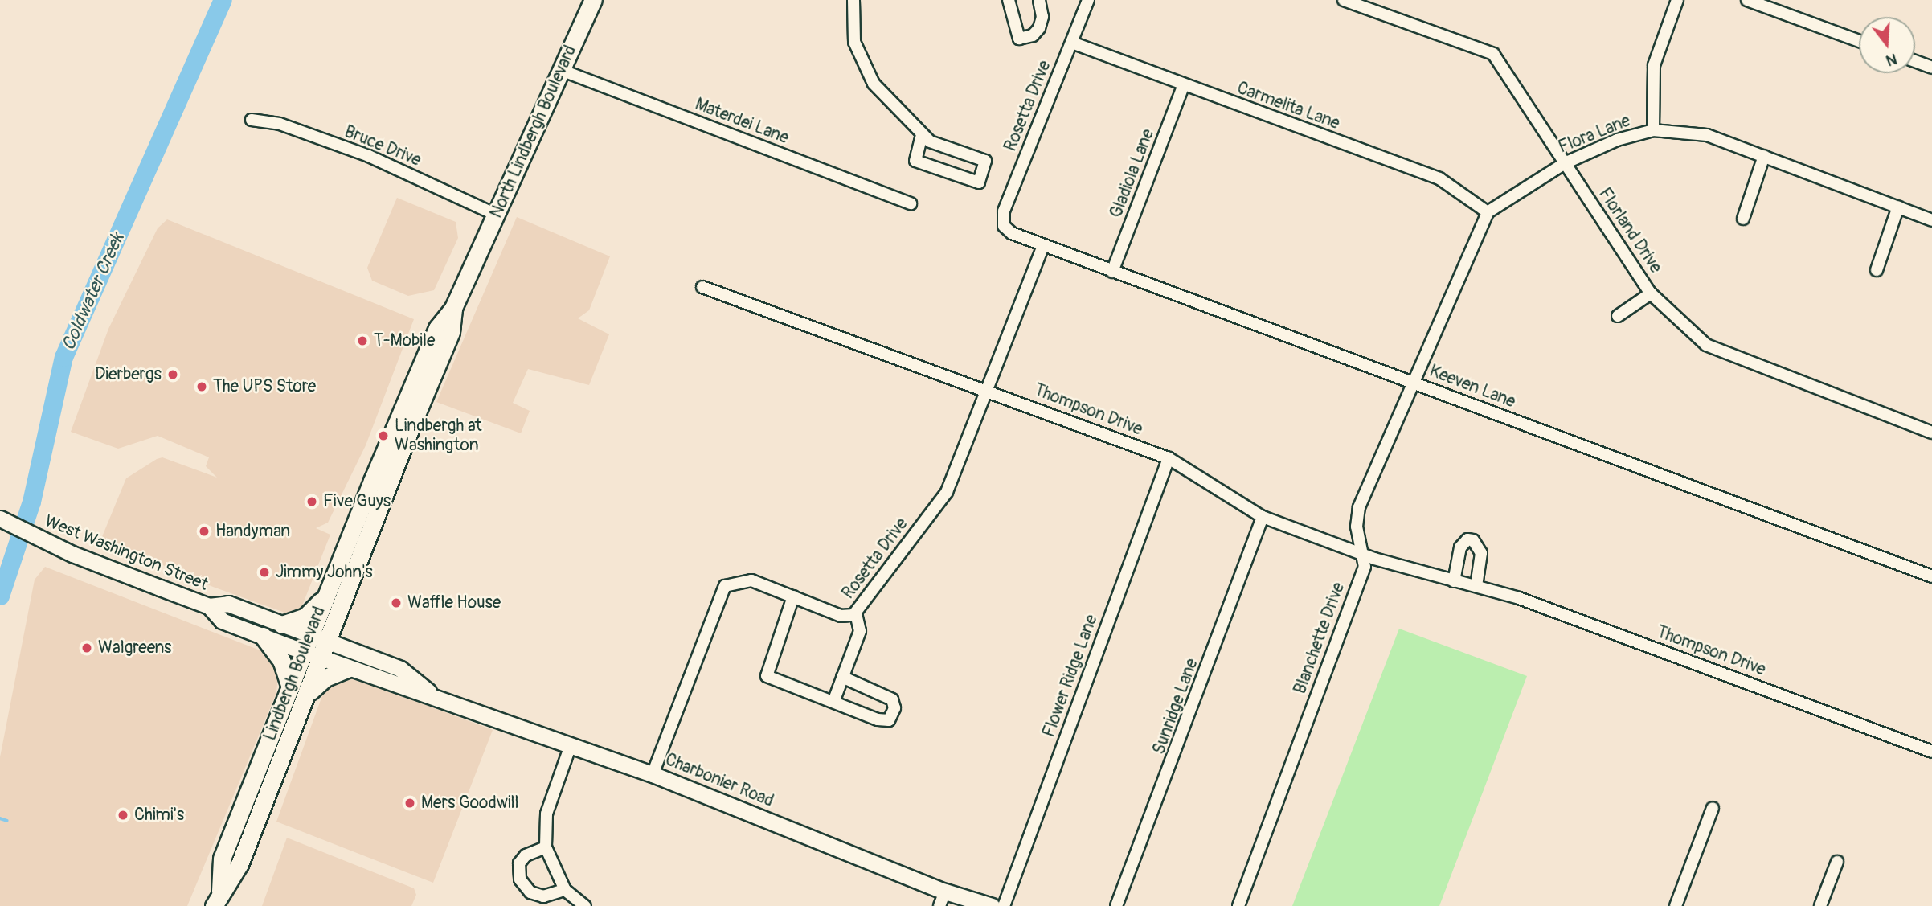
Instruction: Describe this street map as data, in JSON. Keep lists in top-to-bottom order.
{
  "streets": {
    "main road": [
      "North Lindbergh Boulevard",
      "West Washington Street",
      "Lindbergh Boulevard",
      "Charbonier Road"
    ],
    "street": [
      "Rosetta Drive",
      "Carmelita Lane",
      "Materdei Lane",
      "Flora Lane",
      "Bruce Drive",
      "Gladiola Lane",
      "Florland Drive",
      "Keeven Lane",
      "Thompson Drive",
      "Blanchette Drive",
      "Flower Ridge Lane",
      "Sunridge Lane"
    ]
  },
  "crossings": [
    ["Rosetta Drive", "Carmelita Lane"],
    ["Rosetta Drive", "Keeven Lane"],
    ["Rosetta Drive", "Thompson Drive"],
    ["Rosetta Drive", "Charbonier Road"],
    ["Carmelita Lane", "Flora Lane"],
    ["Carmelita Lane", "Gladiola Lane"],
    ["Materdei Lane", "North Lindbergh Boulevard"],
    ["North Lindbergh Boulevard", "Bruce Drive"],
    ["North Lindbergh Boulevard", "Lindbergh Boulevard"],
    ["Flora Lane", "Florland Drive"],
    ["Gladiola Lane", "Keeven Lane"],
    ["Keeven Lane", "Blanchette Drive"],
    ["Thompson Drive", "Blanchette Drive"],
    ["Thompson Drive", "Flower Ridge Lane"],
    ["Thompson Drive", "Sunridge Lane"],
    ["West Washington Street", "Lindbergh Boulevard"],
    ["West Washington Street", "Charbonier Road"],
    ["Lindbergh Boulevard", "Charbonier Road"]
  ],
  "water": ["Coldwater Creek"],
  "places": [
    "T-Mobile",
    "Dierbergs",
    "The UPS Store",
    "Lindbergh at Washington",
    "Five Guys",
    "Handyman",
    "Jimmy John's",
    "Waffle House",
    "Walgreens",
    "Mers Goodwill",
    "Chimi's"
  ],
  "north": "bottom"
}
